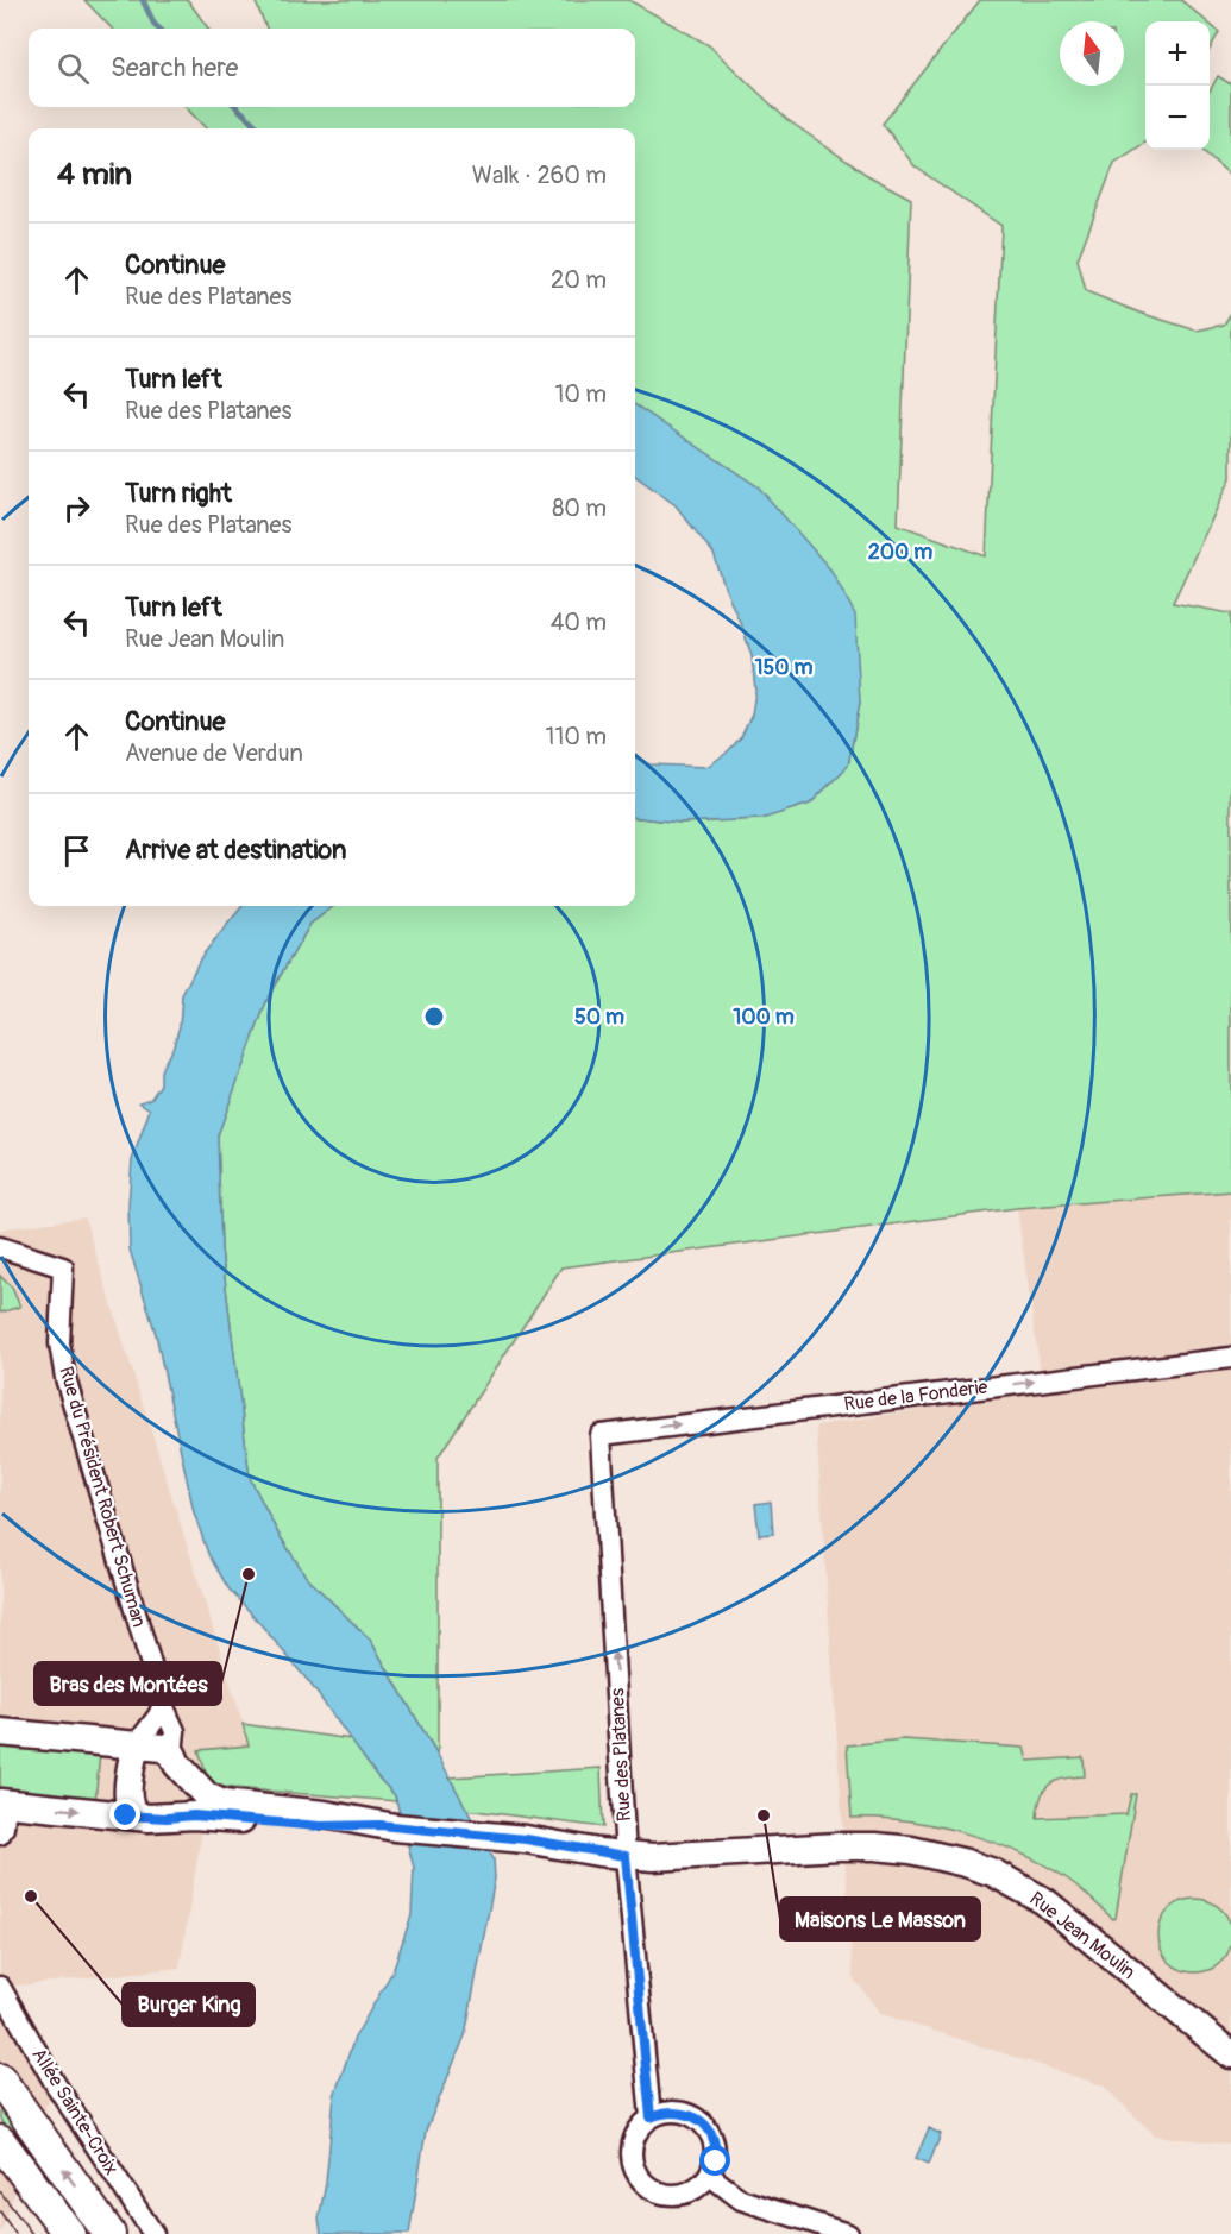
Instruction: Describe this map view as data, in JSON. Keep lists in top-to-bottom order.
{
  "streets": {
    "street": [
      "Rue de la Fonderie",
      "Rue du Président Robert Schuman",
      "Rue des Platanes",
      "Rue Jean Moulin",
      "Allée Sainte-Croix"
    ]
  },
  "crossings": [
    ["Rue de la Fonderie", "Rue des Platanes"],
    ["Rue des Platanes", "Rue Jean Moulin"]
  ],
  "one_way": ["Rue de la Fonderie", "Rue des Platanes"],
  "places": ["Bras des Montées", "Maisons Le Masson", "Burger King"],
  "north": "top",
  "page": {
    "map_buttons": ["+", "−"],
    "search": "Search here",
    "heading": ["4 min", "Walk · 260 m"],
    "list": [
      ["Continue", "Rue des Platanes", "20 m"],
      ["Turn left", "Rue des Platanes", "10 m"],
      ["Turn right", "Rue des Platanes", "80 m"],
      ["Turn left", "Rue Jean Moulin", "40 m"],
      ["Continue", "Avenue de Verdun", "110 m"],
      "Arrive at destination"
    ]
  },
  "rings": [
    "200 m",
    "150 m",
    "50 m",
    "100 m"
  ]
}
